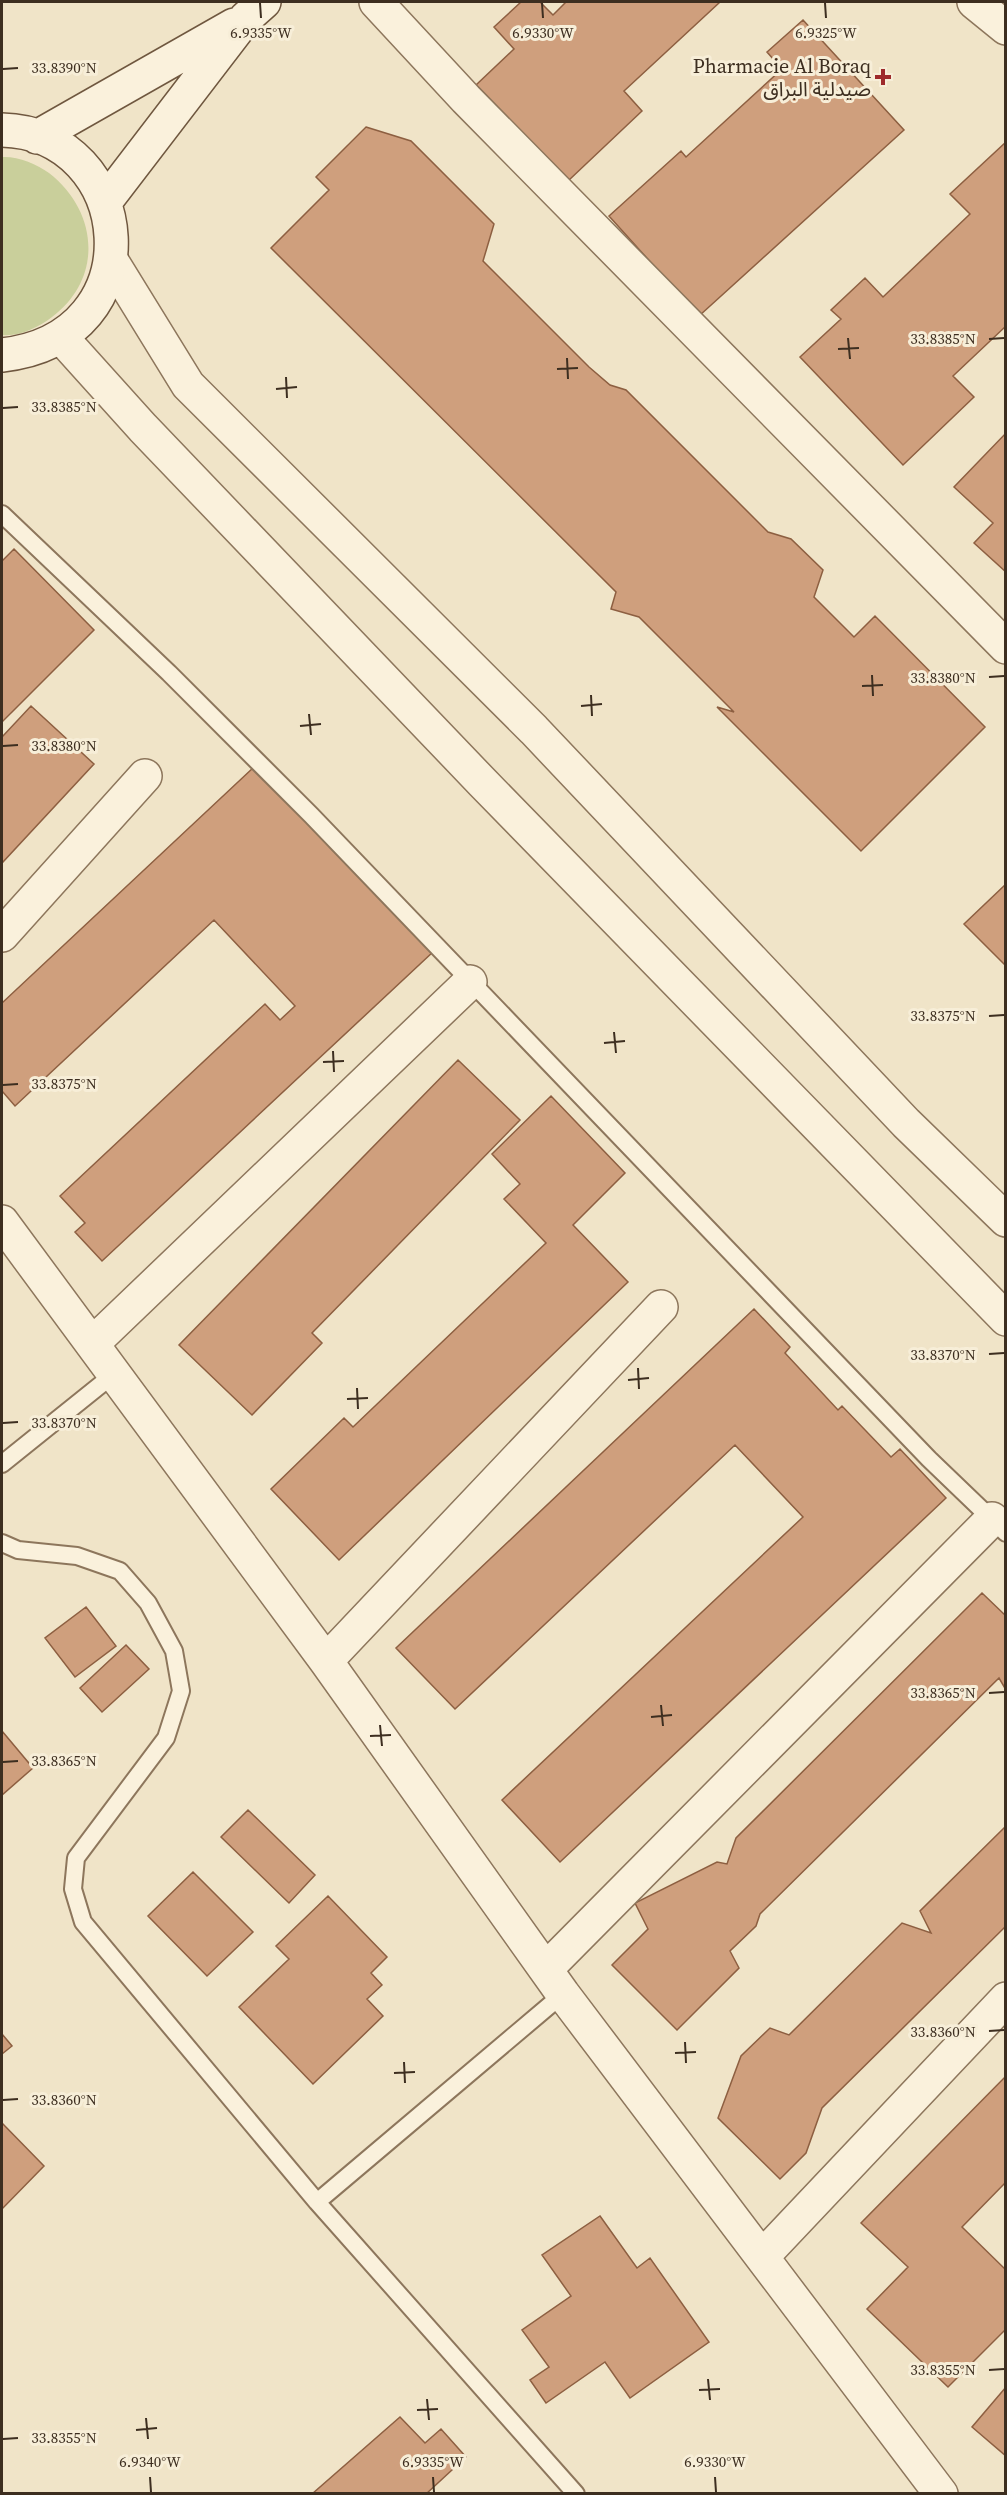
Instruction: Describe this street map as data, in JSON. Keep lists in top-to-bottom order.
{
  "places": {
    "health": ["Pharmacie Al Boraq صيدلية البراق"]
  },
  "coordinates": [
    "6.9335°W",
    "6.9330°W",
    "6.9325°W",
    "33.8390°N",
    "33.8385°N",
    "33.8380°N",
    "33.8375°N",
    "33.8370°N",
    "33.8365°N",
    "33.8360°N",
    "33.8355°N",
    "6.9340°W"
  ]
}
